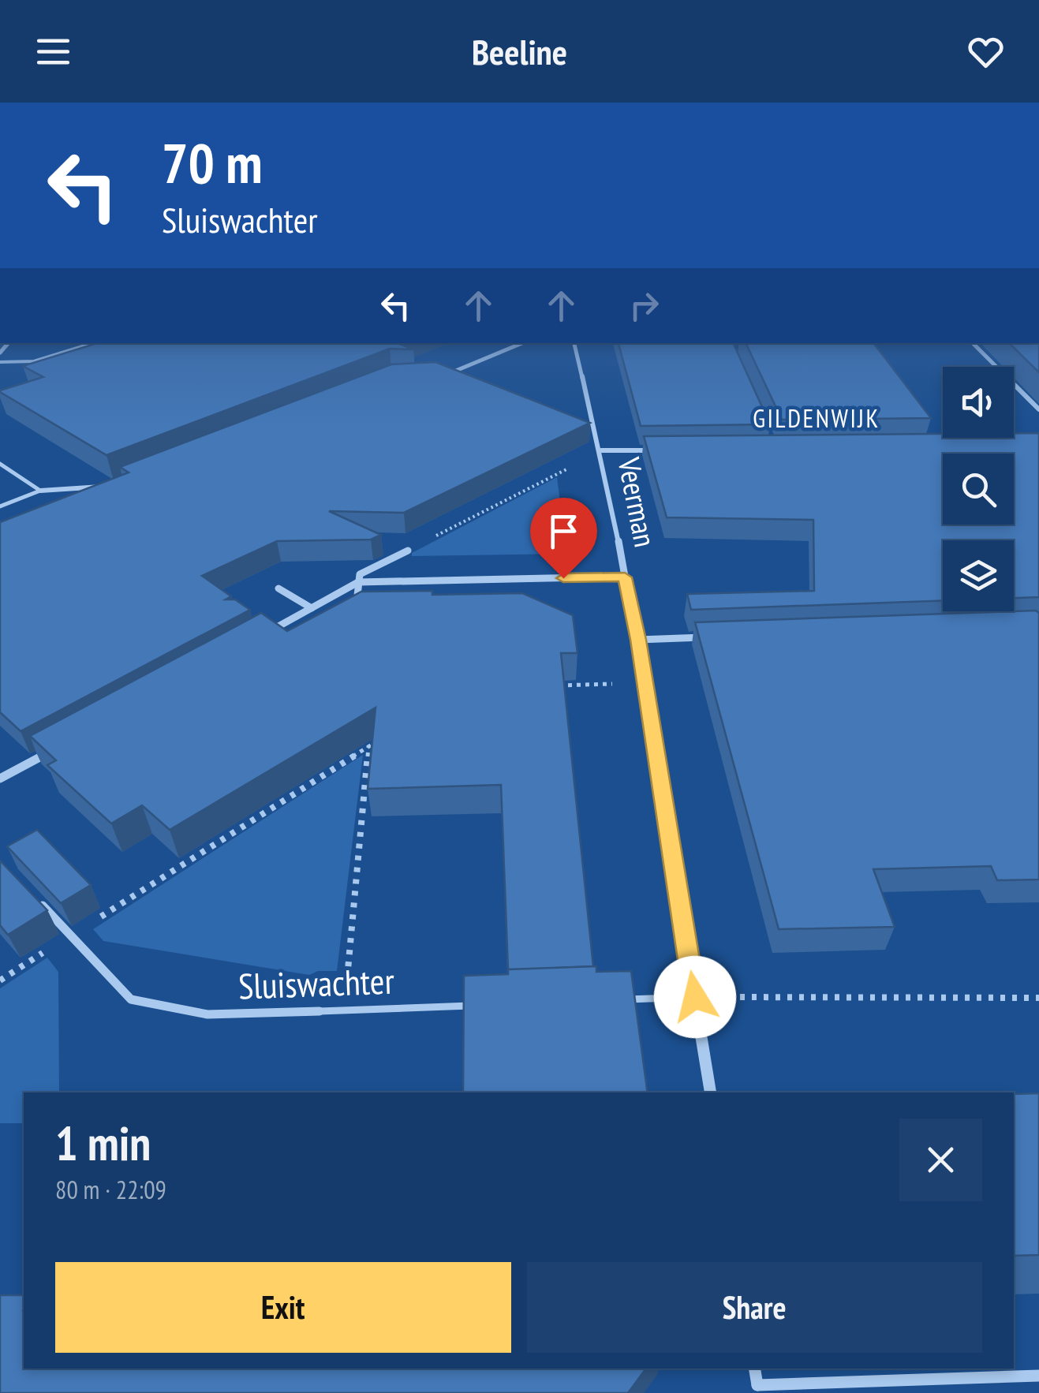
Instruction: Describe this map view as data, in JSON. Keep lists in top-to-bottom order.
{
  "streets": {
    "street": ["Veerman", "Sluiswachter"]
  },
  "districts": ["GILDENWIJK"],
  "page": {
    "header": "Beeline",
    "turn": ["70 m", "Sluiswachter"],
    "heading": ["1 min", "80 m · 22:09"],
    "buttons": ["Exit", "Share"]
  }
}
